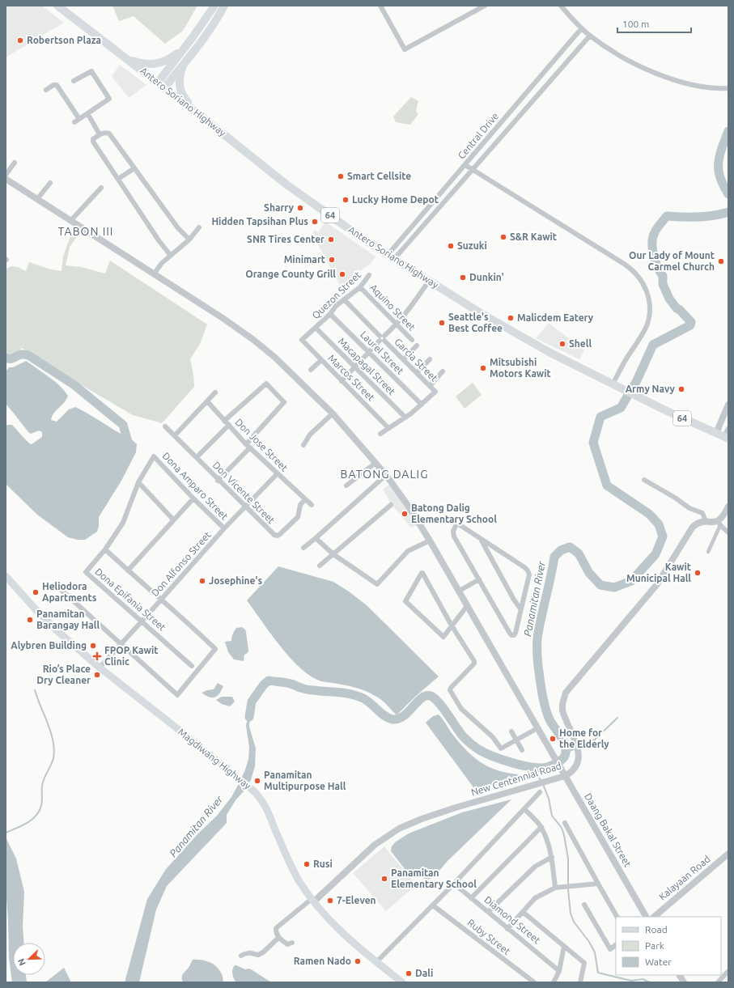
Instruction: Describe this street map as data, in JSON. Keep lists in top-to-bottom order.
{
  "streets": {
    "main road": ["Antero Soriano Highway", "64", "Magdiwang Highway"],
    "street": [
      "Central Drive",
      "Quezon Street",
      "Aquino Street",
      "Laurel Street",
      "Garcia Street",
      "Macapagal Street",
      "Marcos Street",
      "Don Jose Street",
      "Dona Amparo Street",
      "Don Vicente Street",
      "Don Alfonso Street",
      "Dona Epifania Street",
      "New Centennial Road",
      "Daang Bakal Street",
      "Kalayaan Road",
      "Diamond Street",
      "Ruby Street"
    ]
  },
  "crossings": [
    ["Antero Soriano Highway", "Central Drive"],
    ["Quezon Street", "Aquino Street"],
    ["Quezon Street", "Laurel Street"],
    ["Quezon Street", "Garcia Street"],
    ["Quezon Street", "Macapagal Street"],
    ["Quezon Street", "Marcos Street"],
    ["Laurel Street", "Garcia Street"],
    ["Don Jose Street", "Don Vicente Street"],
    ["Don Jose Street", "Don Alfonso Street"],
    ["Dona Amparo Street", "Don Alfonso Street"],
    ["Dona Amparo Street", "Dona Epifania Street"],
    ["Don Vicente Street", "Don Alfonso Street"],
    ["Don Alfonso Street", "Dona Epifania Street"],
    ["Don Alfonso Street", "Magdiwang Highway"],
    ["Magdiwang Highway", "New Centennial Road"],
    ["New Centennial Road", "Daang Bakal Street"]
  ],
  "districts": ["TABON III", "BATONG DALIG"],
  "water": ["Panamitan River"],
  "places": {
    "other": [
      "Robertson Plaza",
      "Smart Cellsite",
      "Lucky Home Depot",
      "Sharry",
      "Hidden Tapsihan Plus",
      "S&R Kawit",
      "SNR Tires Center",
      "Suzuki",
      "Minimart",
      "Our Lady of Mount Carmel Church",
      "Orange County Grill",
      "Dunkin'",
      "Malicdem Eatery",
      "Seattle's Best Coffee",
      "Shell",
      "Mitsubishi Motors Kawit",
      "Army Navy",
      "Batong Dalig Elementary School",
      "Kawit Municipal Hall",
      "Josephine's",
      "Heliodora Apartments",
      "Panamitan Barangay Hall",
      "Alybren Building",
      "Rio’s Place Dry Cleaner",
      "Home for the Elderly",
      "Panamitan Multipurpose Hall",
      "Rusi",
      "Panamitan Elementary School",
      "7-Eleven",
      "Ramen Nado",
      "Dali"
    ],
    "health": ["FPOP Kawit Clinic"]
  },
  "legend": ["Road", "Park", "Water"],
  "scale_bar": "100 m",
  "north": "bottom left"
}
